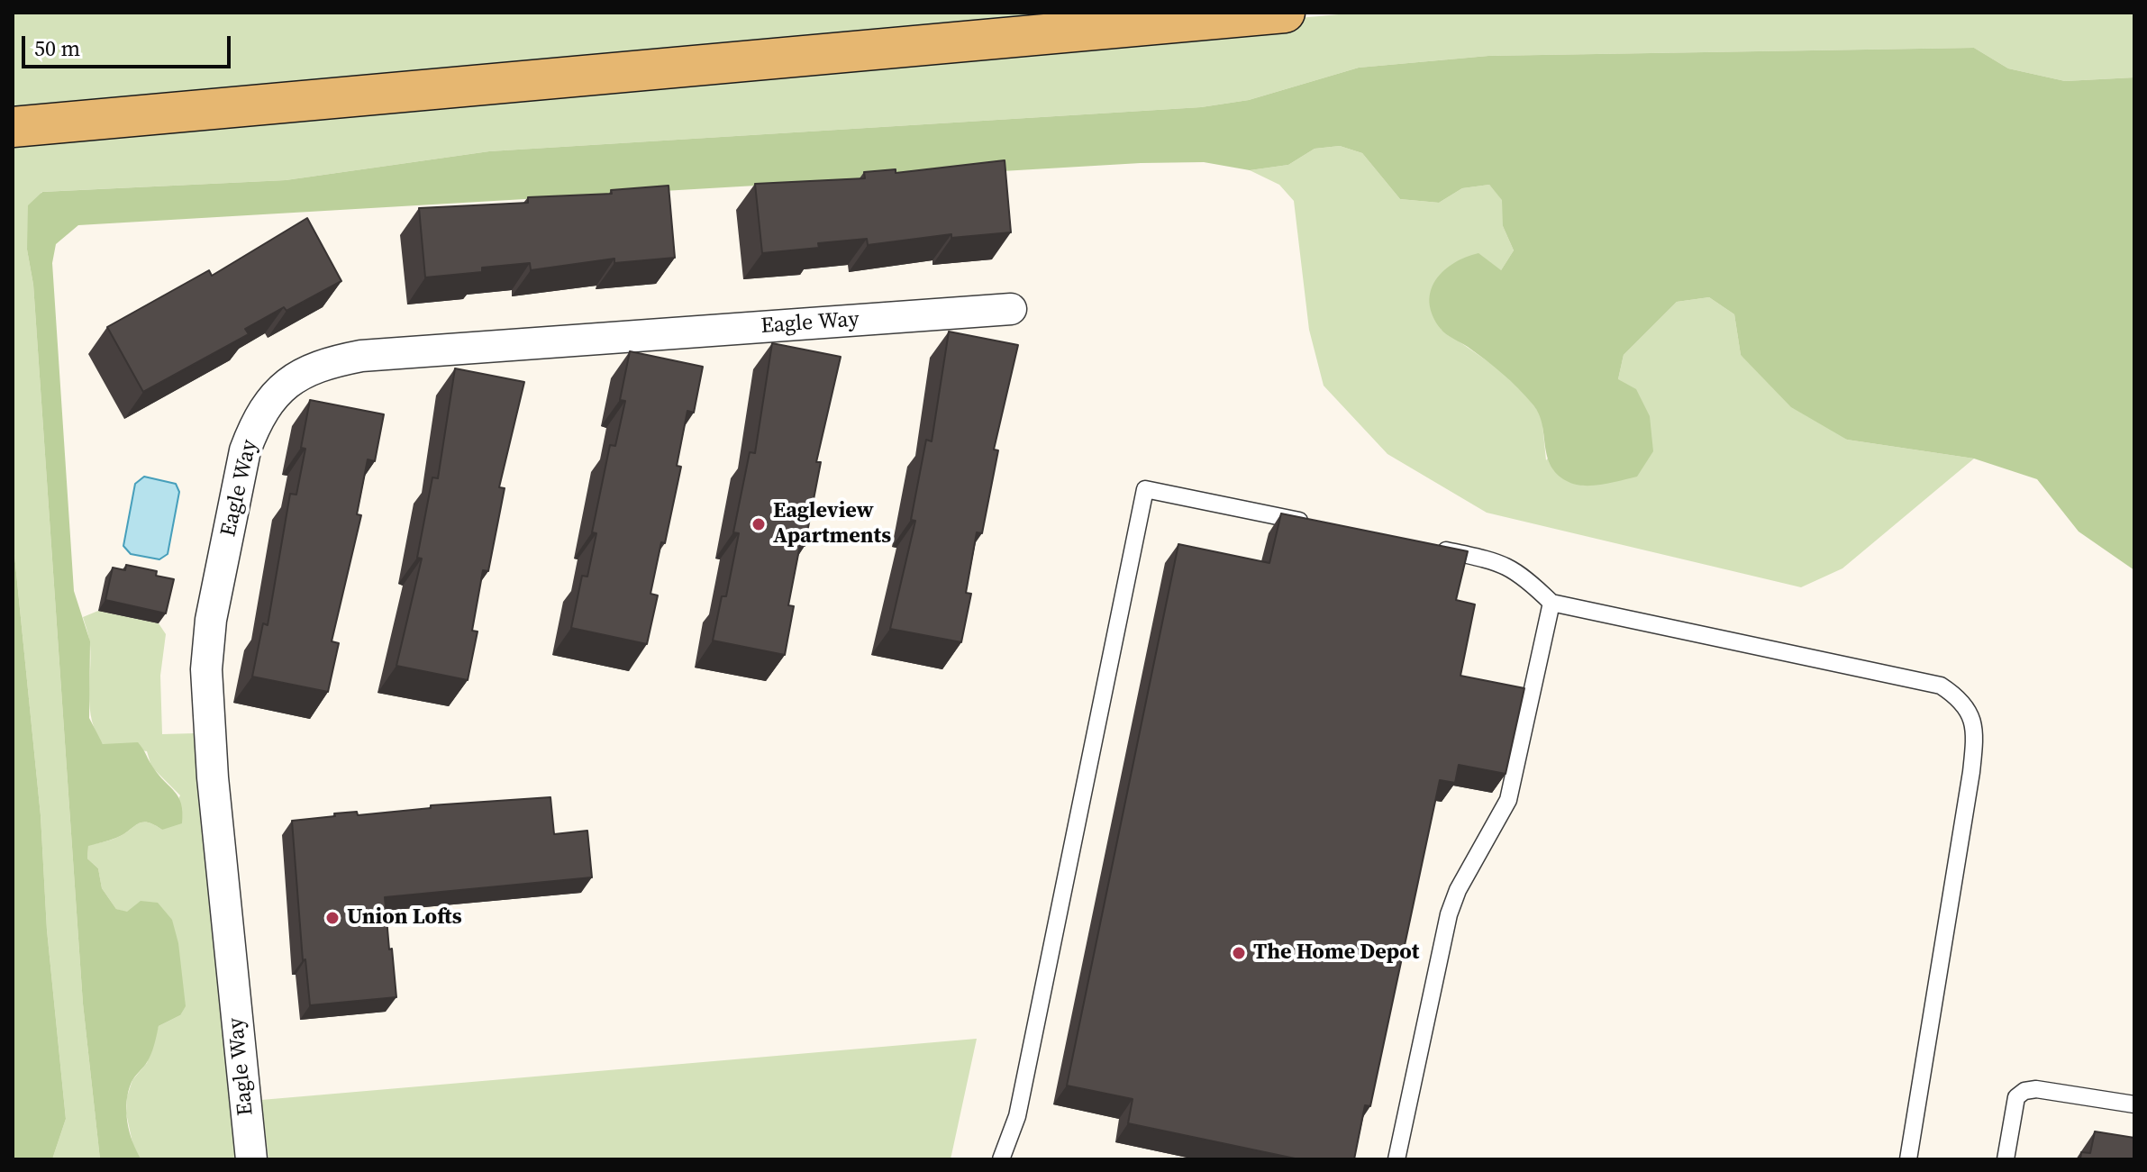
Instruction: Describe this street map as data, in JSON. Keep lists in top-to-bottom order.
{
  "streets": {
    "street": ["Eagle Way"]
  },
  "places": ["Eagleview Apartments", "Union Lofts", "The Home Depot"],
  "scale_bar": "50 m"
}
